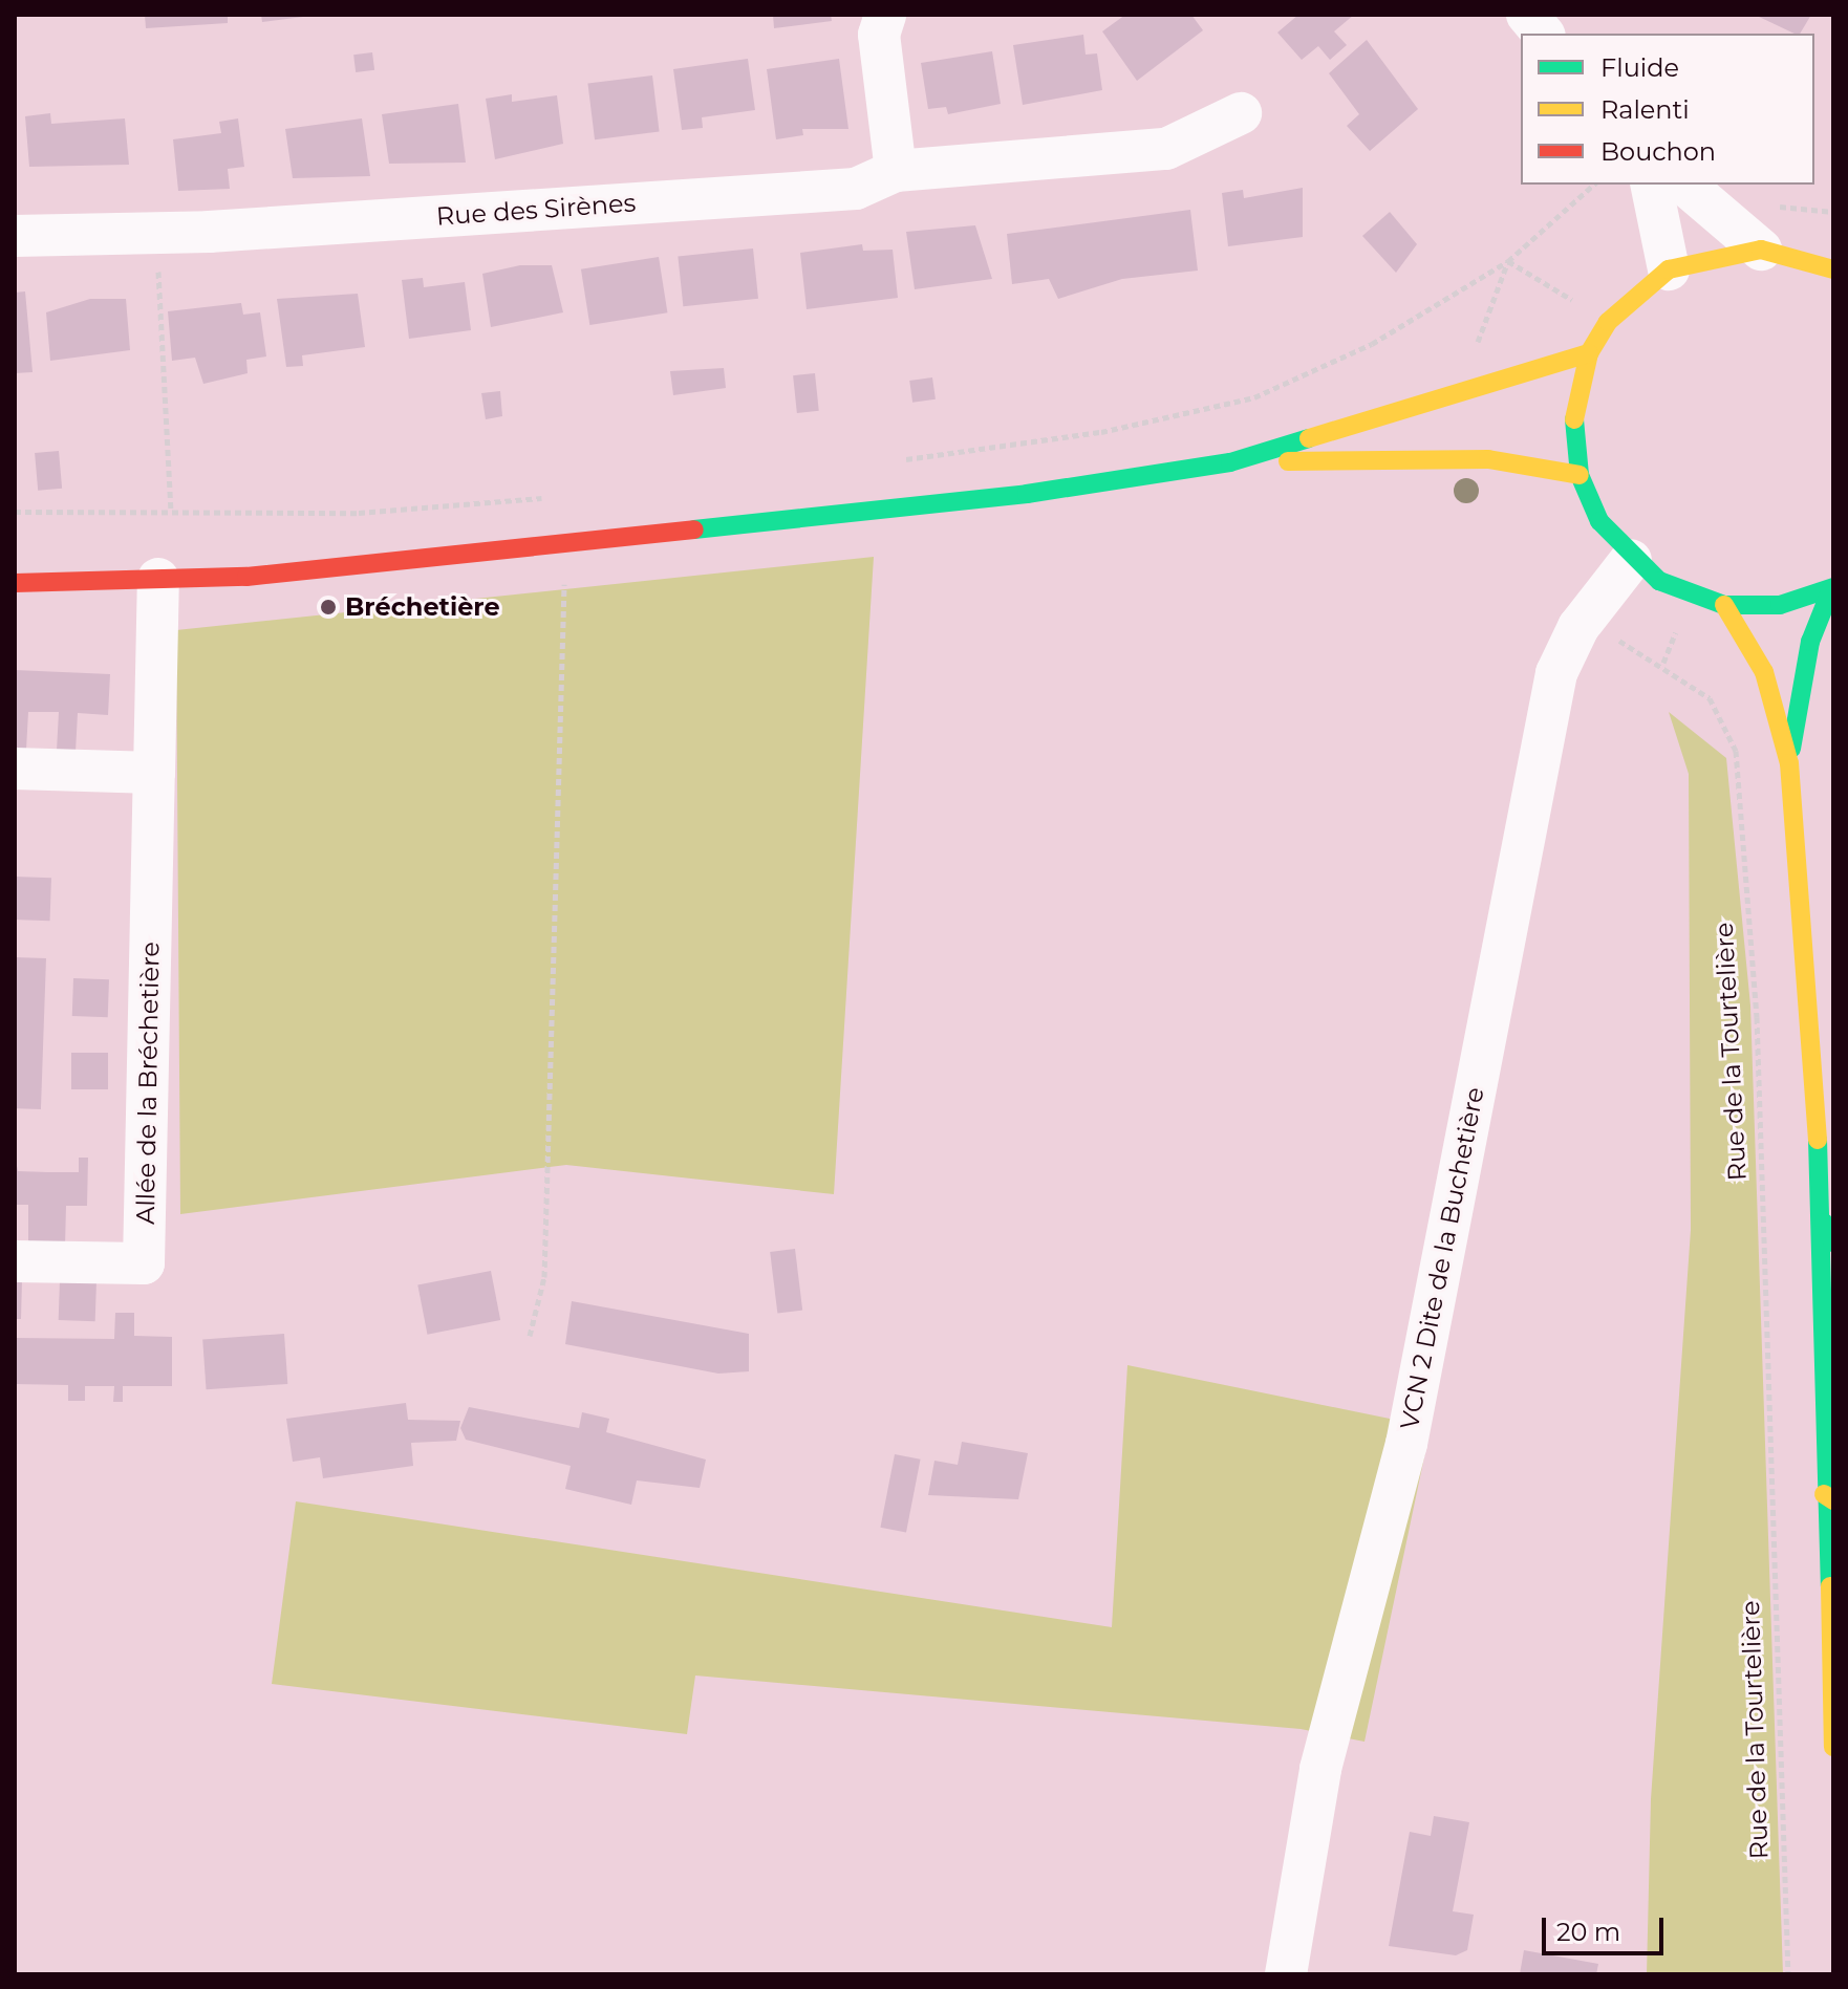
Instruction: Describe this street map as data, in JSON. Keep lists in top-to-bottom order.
{
  "streets": {
    "street": ["Rue des Sirènes", "Allée de la Bréchetière", "VCN 2 Dite de la Buchetière"],
    "path": ["Rue de la Tourtelière"]
  },
  "crossings": [
    ["Rue de la Tourtelière", "VCN 2 Dite de la Buchetière"]
  ],
  "places": ["Bréchetière"],
  "legend": ["Fluide", "Ralenti", "Bouchon"],
  "scale_bar": "20 m"
}
